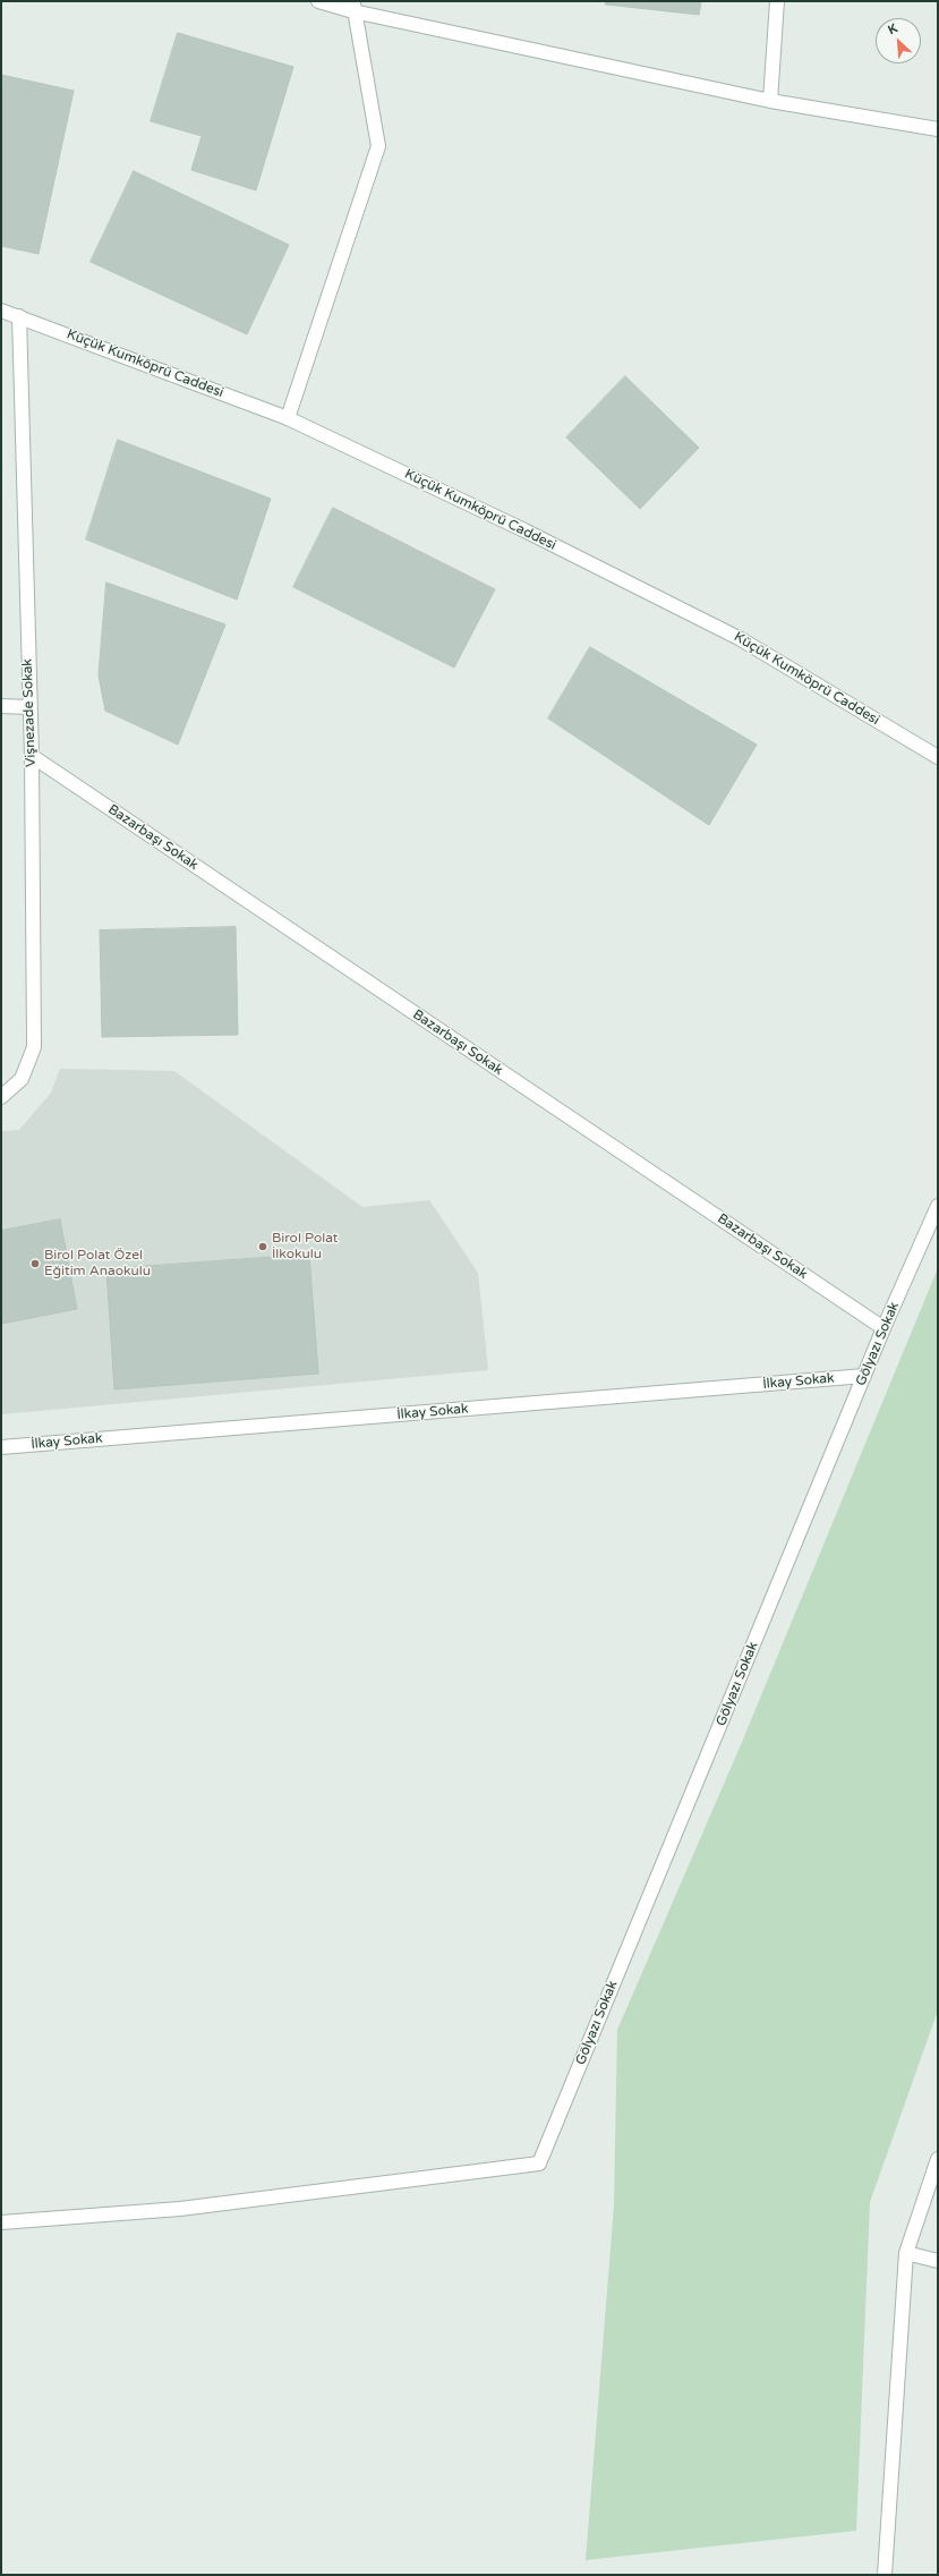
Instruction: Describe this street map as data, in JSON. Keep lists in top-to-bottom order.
{
  "streets": {
    "street": [
      "Küçük Kumköprü Caddesi",
      "Vişnezade Sokak",
      "Bazarbaşı Sokak",
      "Gölyazı Sokak",
      "İlkay Sokak"
    ]
  },
  "crossings": [
    ["Küçük Kumköprü Caddesi", "Vişnezade Sokak"],
    ["Vişnezade Sokak", "Bazarbaşı Sokak"],
    ["Bazarbaşı Sokak", "Gölyazı Sokak"],
    ["Gölyazı Sokak", "İlkay Sokak"]
  ],
  "places": ["Birol Polat İlkokulu", "Birol Polat Özel Eğitim Anaokulu"],
  "north": "top left"
}
